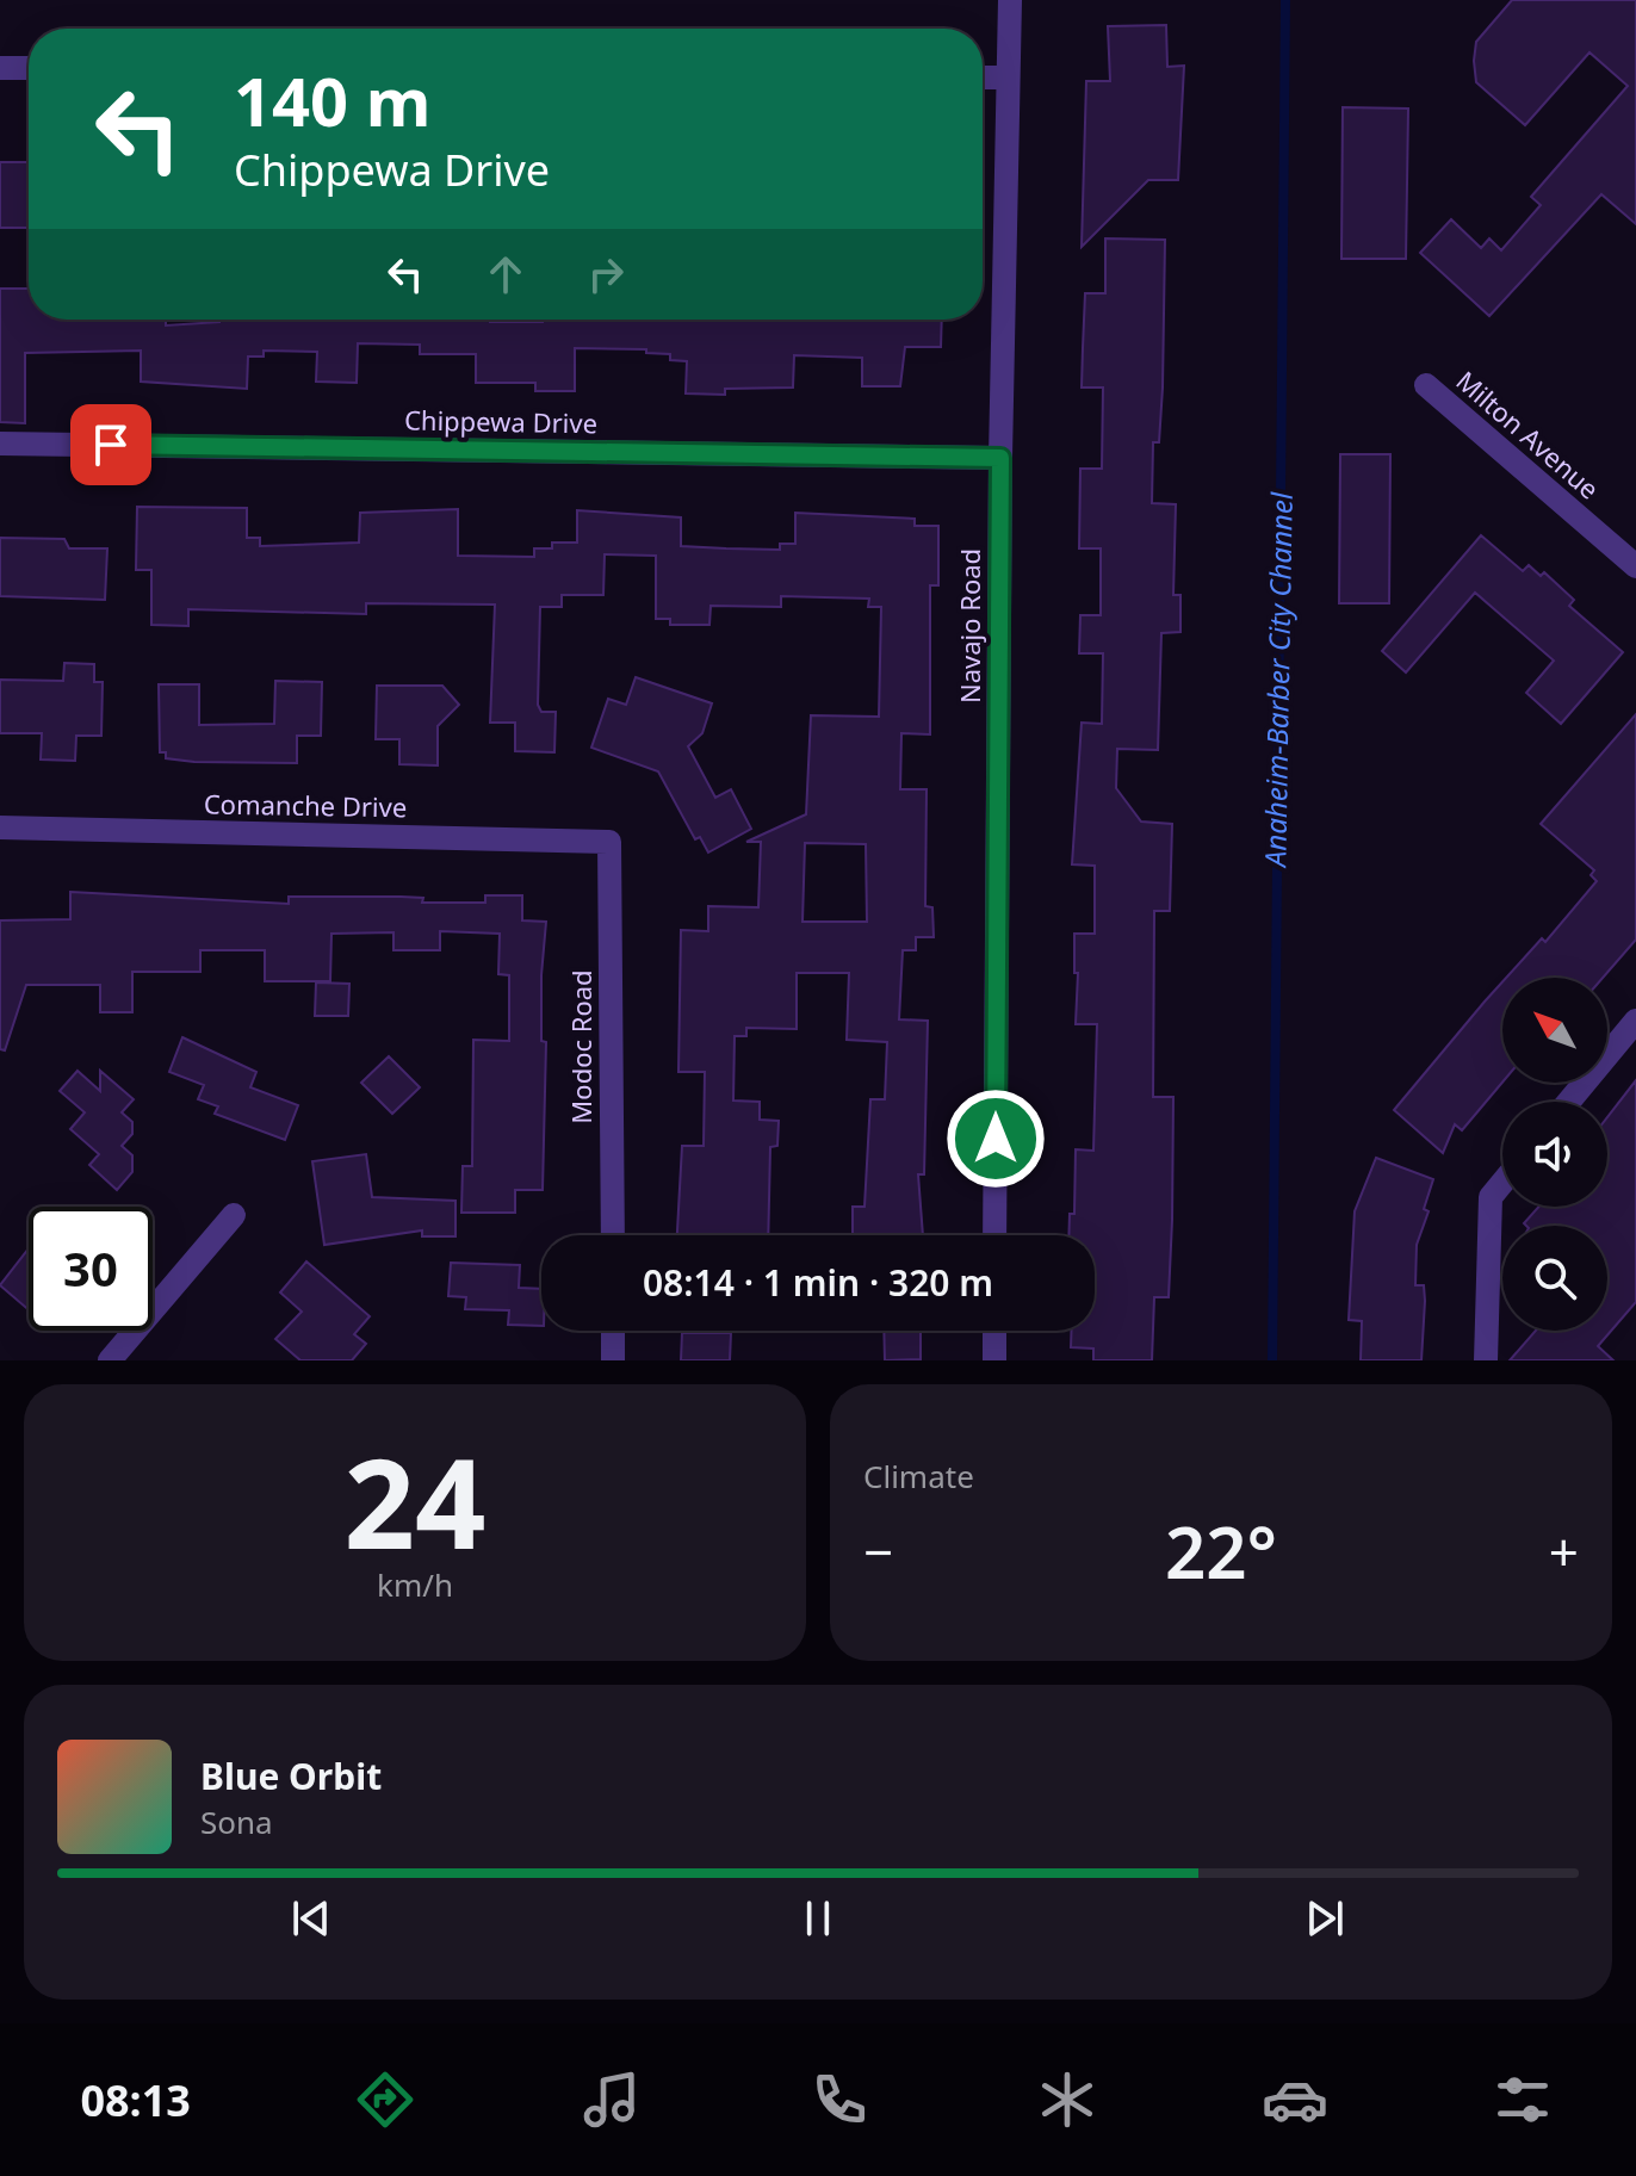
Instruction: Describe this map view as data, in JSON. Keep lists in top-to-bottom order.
{
  "streets": {
    "street": [
      "Chippewa Drive",
      "Milton Avenue",
      "Navajo Road",
      "Comanche Drive",
      "Modoc Road"
    ]
  },
  "crossings": [
    ["Chippewa Drive", "Navajo Road"],
    ["Comanche Drive", "Modoc Road"]
  ],
  "water": ["Anaheim-Barber City Channel"],
  "north": "top left",
  "page": {
    "turn": ["140 m", "Chippewa Drive"],
    "limit": "30",
    "trip": "08:14 · 1 min · 320 m",
    "tile": [
      ["24", "km/h"],
      "Climate"
    ],
    "heat": ["−", "22°", "+"],
    "song": ["Blue Orbit", "Sona"],
    "tabs": "08:13"
  }
}
